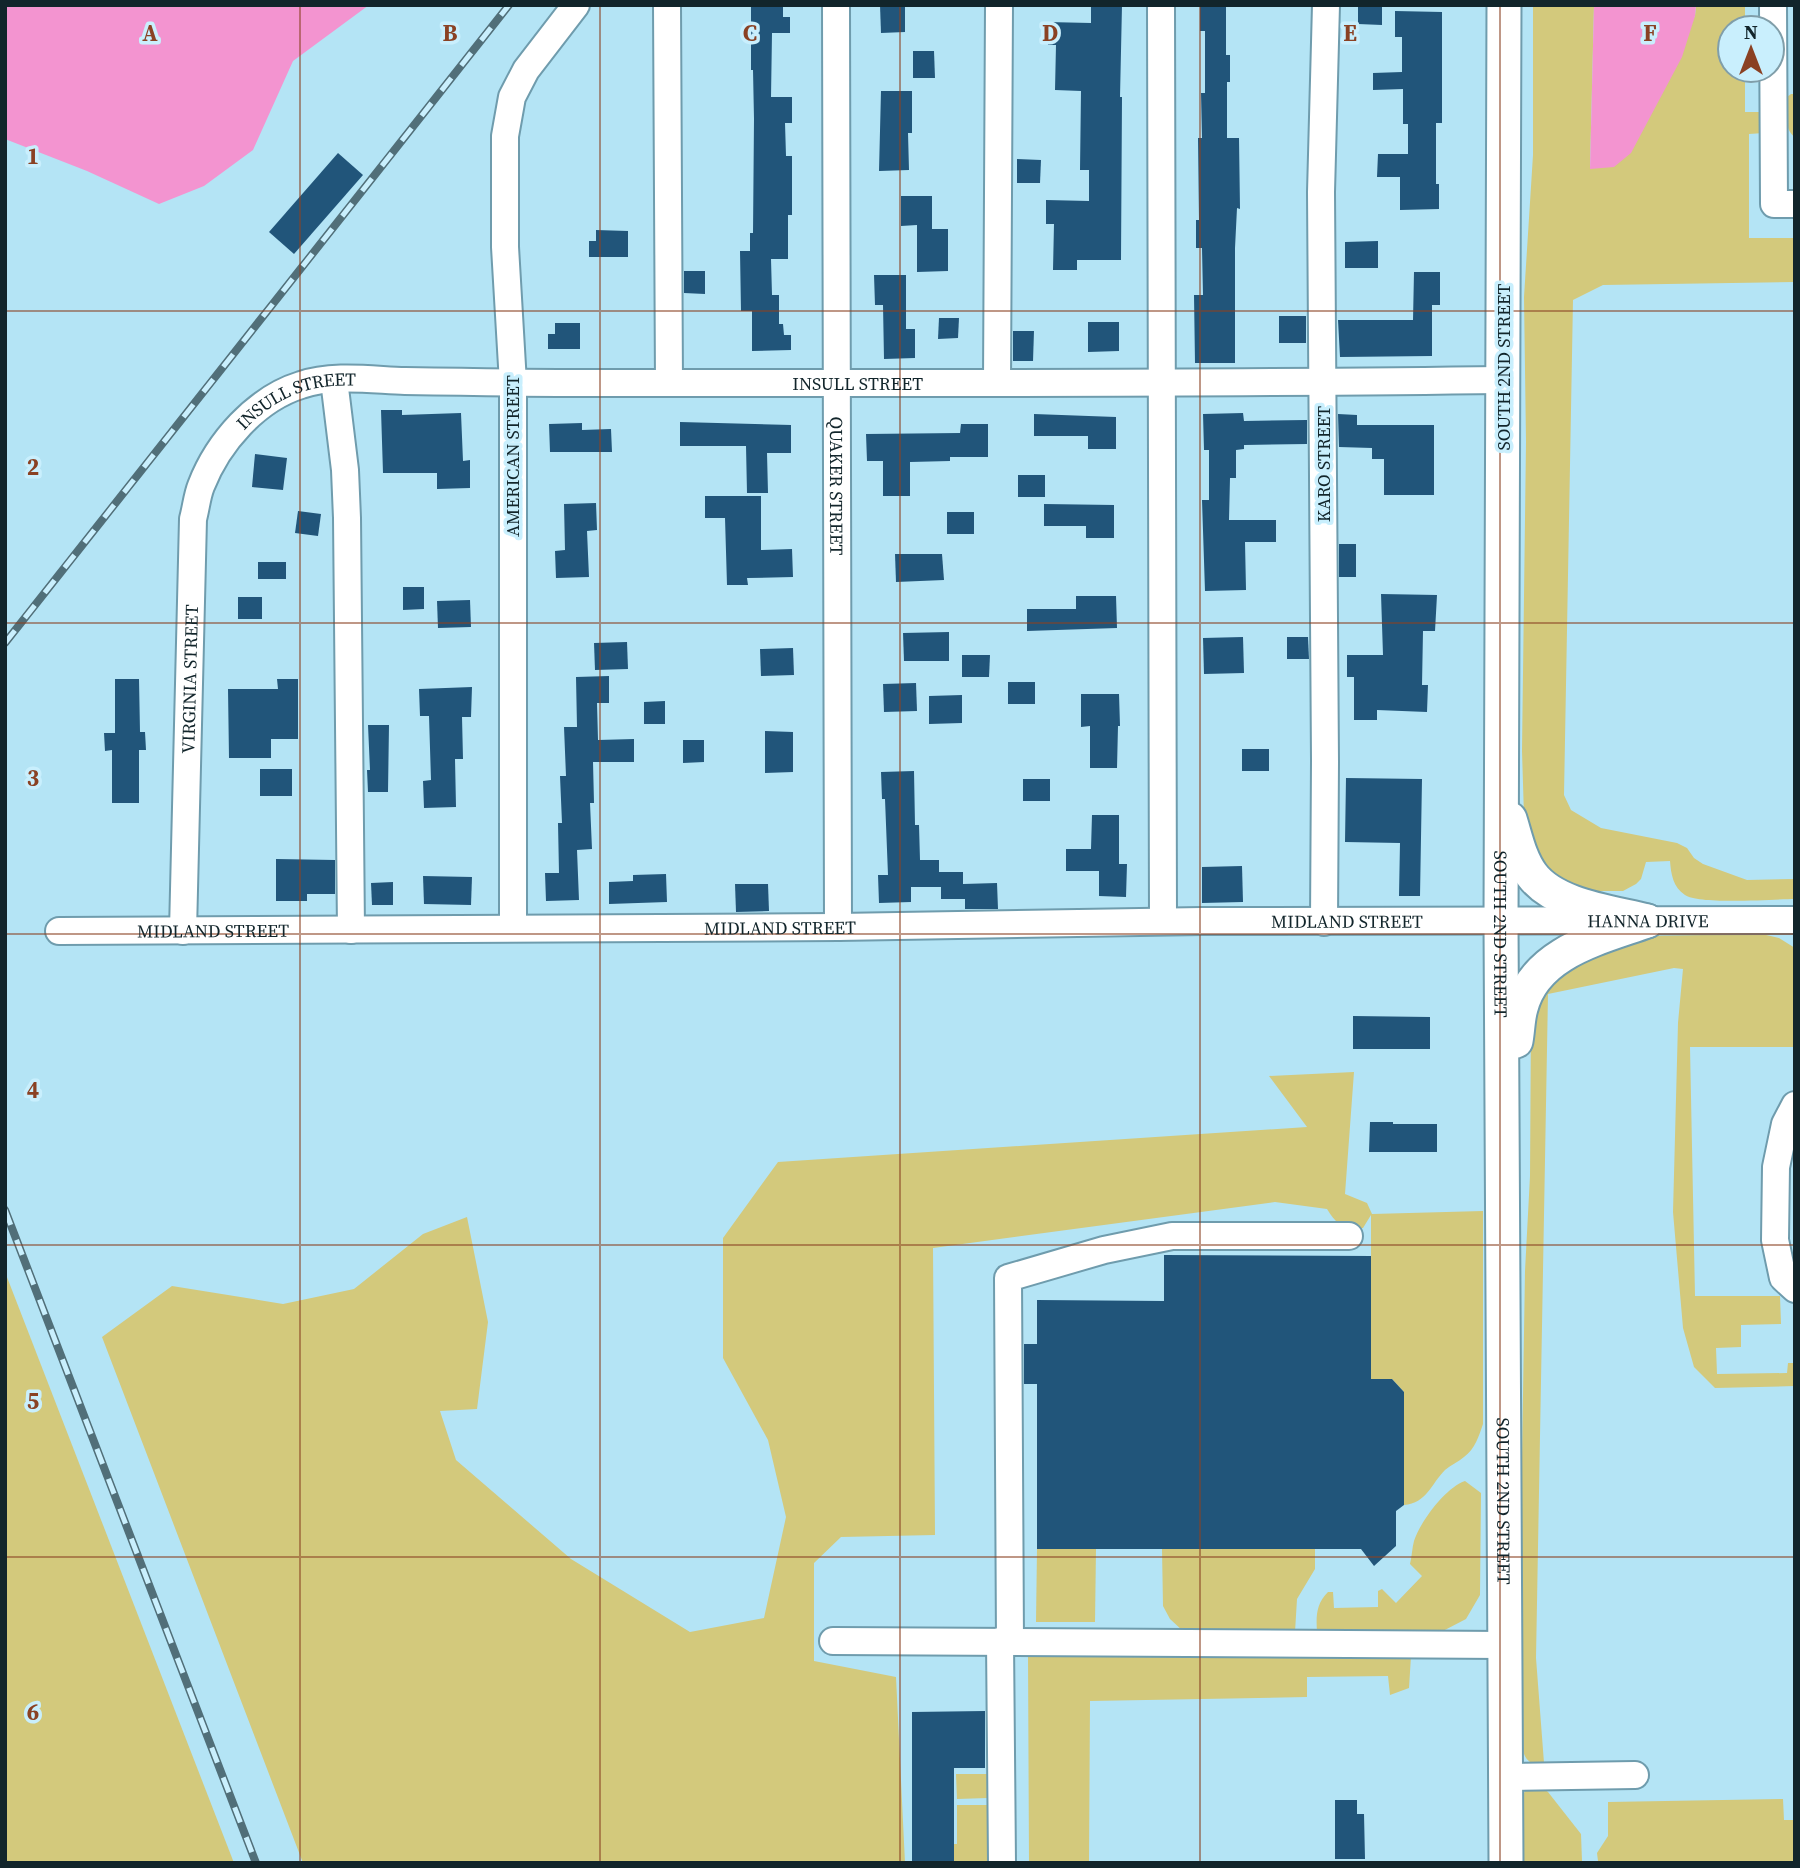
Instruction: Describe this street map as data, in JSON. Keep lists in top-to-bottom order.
{
  "streets": {
    "main road": ["SOUTH 2ND STREET"],
    "street": [
      "INSULL STREET",
      "AMERICAN STREET",
      "KARO STREET",
      "QUAKER STREET",
      "VIRGINIA STREET",
      "HANNA DRIVE",
      "MIDLAND STREET"
    ]
  },
  "crossings": [
    ["SOUTH 2ND STREET", "INSULL STREET"],
    ["SOUTH 2ND STREET", "HANNA DRIVE"],
    ["SOUTH 2ND STREET", "MIDLAND STREET"],
    ["INSULL STREET", "AMERICAN STREET"],
    ["INSULL STREET", "KARO STREET"],
    ["INSULL STREET", "QUAKER STREET"],
    ["INSULL STREET", "VIRGINIA STREET"],
    ["AMERICAN STREET", "MIDLAND STREET"],
    ["KARO STREET", "MIDLAND STREET"],
    ["QUAKER STREET", "MIDLAND STREET"],
    ["VIRGINIA STREET", "MIDLAND STREET"],
    ["HANNA DRIVE", "MIDLAND STREET"]
  ],
  "north": "top",
  "grid": {
    "columns": [
      "A",
      "B",
      "C",
      "D",
      "E",
      "F"
    ],
    "rows": [
      "1",
      "2",
      "3",
      "4",
      "5",
      "6"
    ]
  }
}
